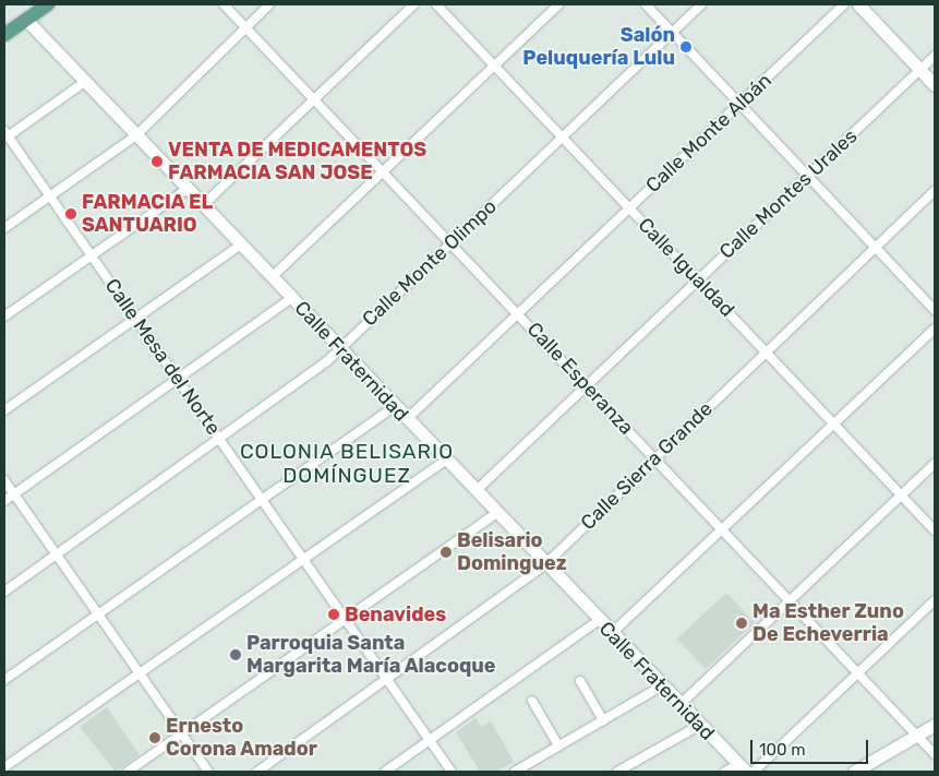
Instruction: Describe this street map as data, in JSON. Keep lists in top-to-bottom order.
{
  "streets": {
    "street": [
      "Calle Monte Albán",
      "Calle Montes Urales",
      "Calle Monte Olimpo",
      "Calle Igualdad",
      "Calle Mesa del Norte",
      "Calle Fraternidad",
      "Calle Esperanza",
      "Calle Sierra Grande"
    ]
  },
  "crossings": [
    ["Calle Monte Albán", "Calle Igualdad"],
    ["Calle Monte Albán", "Calle Fraternidad"],
    ["Calle Monte Albán", "Calle Esperanza"],
    ["Calle Montes Urales", "Calle Igualdad"],
    ["Calle Montes Urales", "Calle Fraternidad"],
    ["Calle Montes Urales", "Calle Esperanza"],
    ["Calle Monte Olimpo", "Calle Igualdad"],
    ["Calle Monte Olimpo", "Calle Mesa del Norte"],
    ["Calle Monte Olimpo", "Calle Fraternidad"],
    ["Calle Monte Olimpo", "Calle Esperanza"],
    ["Calle Igualdad", "Calle Sierra Grande"],
    ["Calle Mesa del Norte", "Calle Sierra Grande"],
    ["Calle Fraternidad", "Calle Sierra Grande"],
    ["Calle Esperanza", "Calle Sierra Grande"]
  ],
  "districts": ["COLONIA BELISARIO DOMÍNGUEZ"],
  "places": [
    "Salón Peluquería Lulu",
    "VENTA DE MEDICAMENTOS FARMACIA SAN JOSE",
    "FARMACIA EL SANTUARIO",
    "Belisario Dominguez",
    "Benavides",
    "Ma Esther Zuno De Echeverria",
    "Parroquia Santa Margarita María Alacoque",
    "Ernesto Corona Amador"
  ],
  "scale_bar": "100 m"
}
